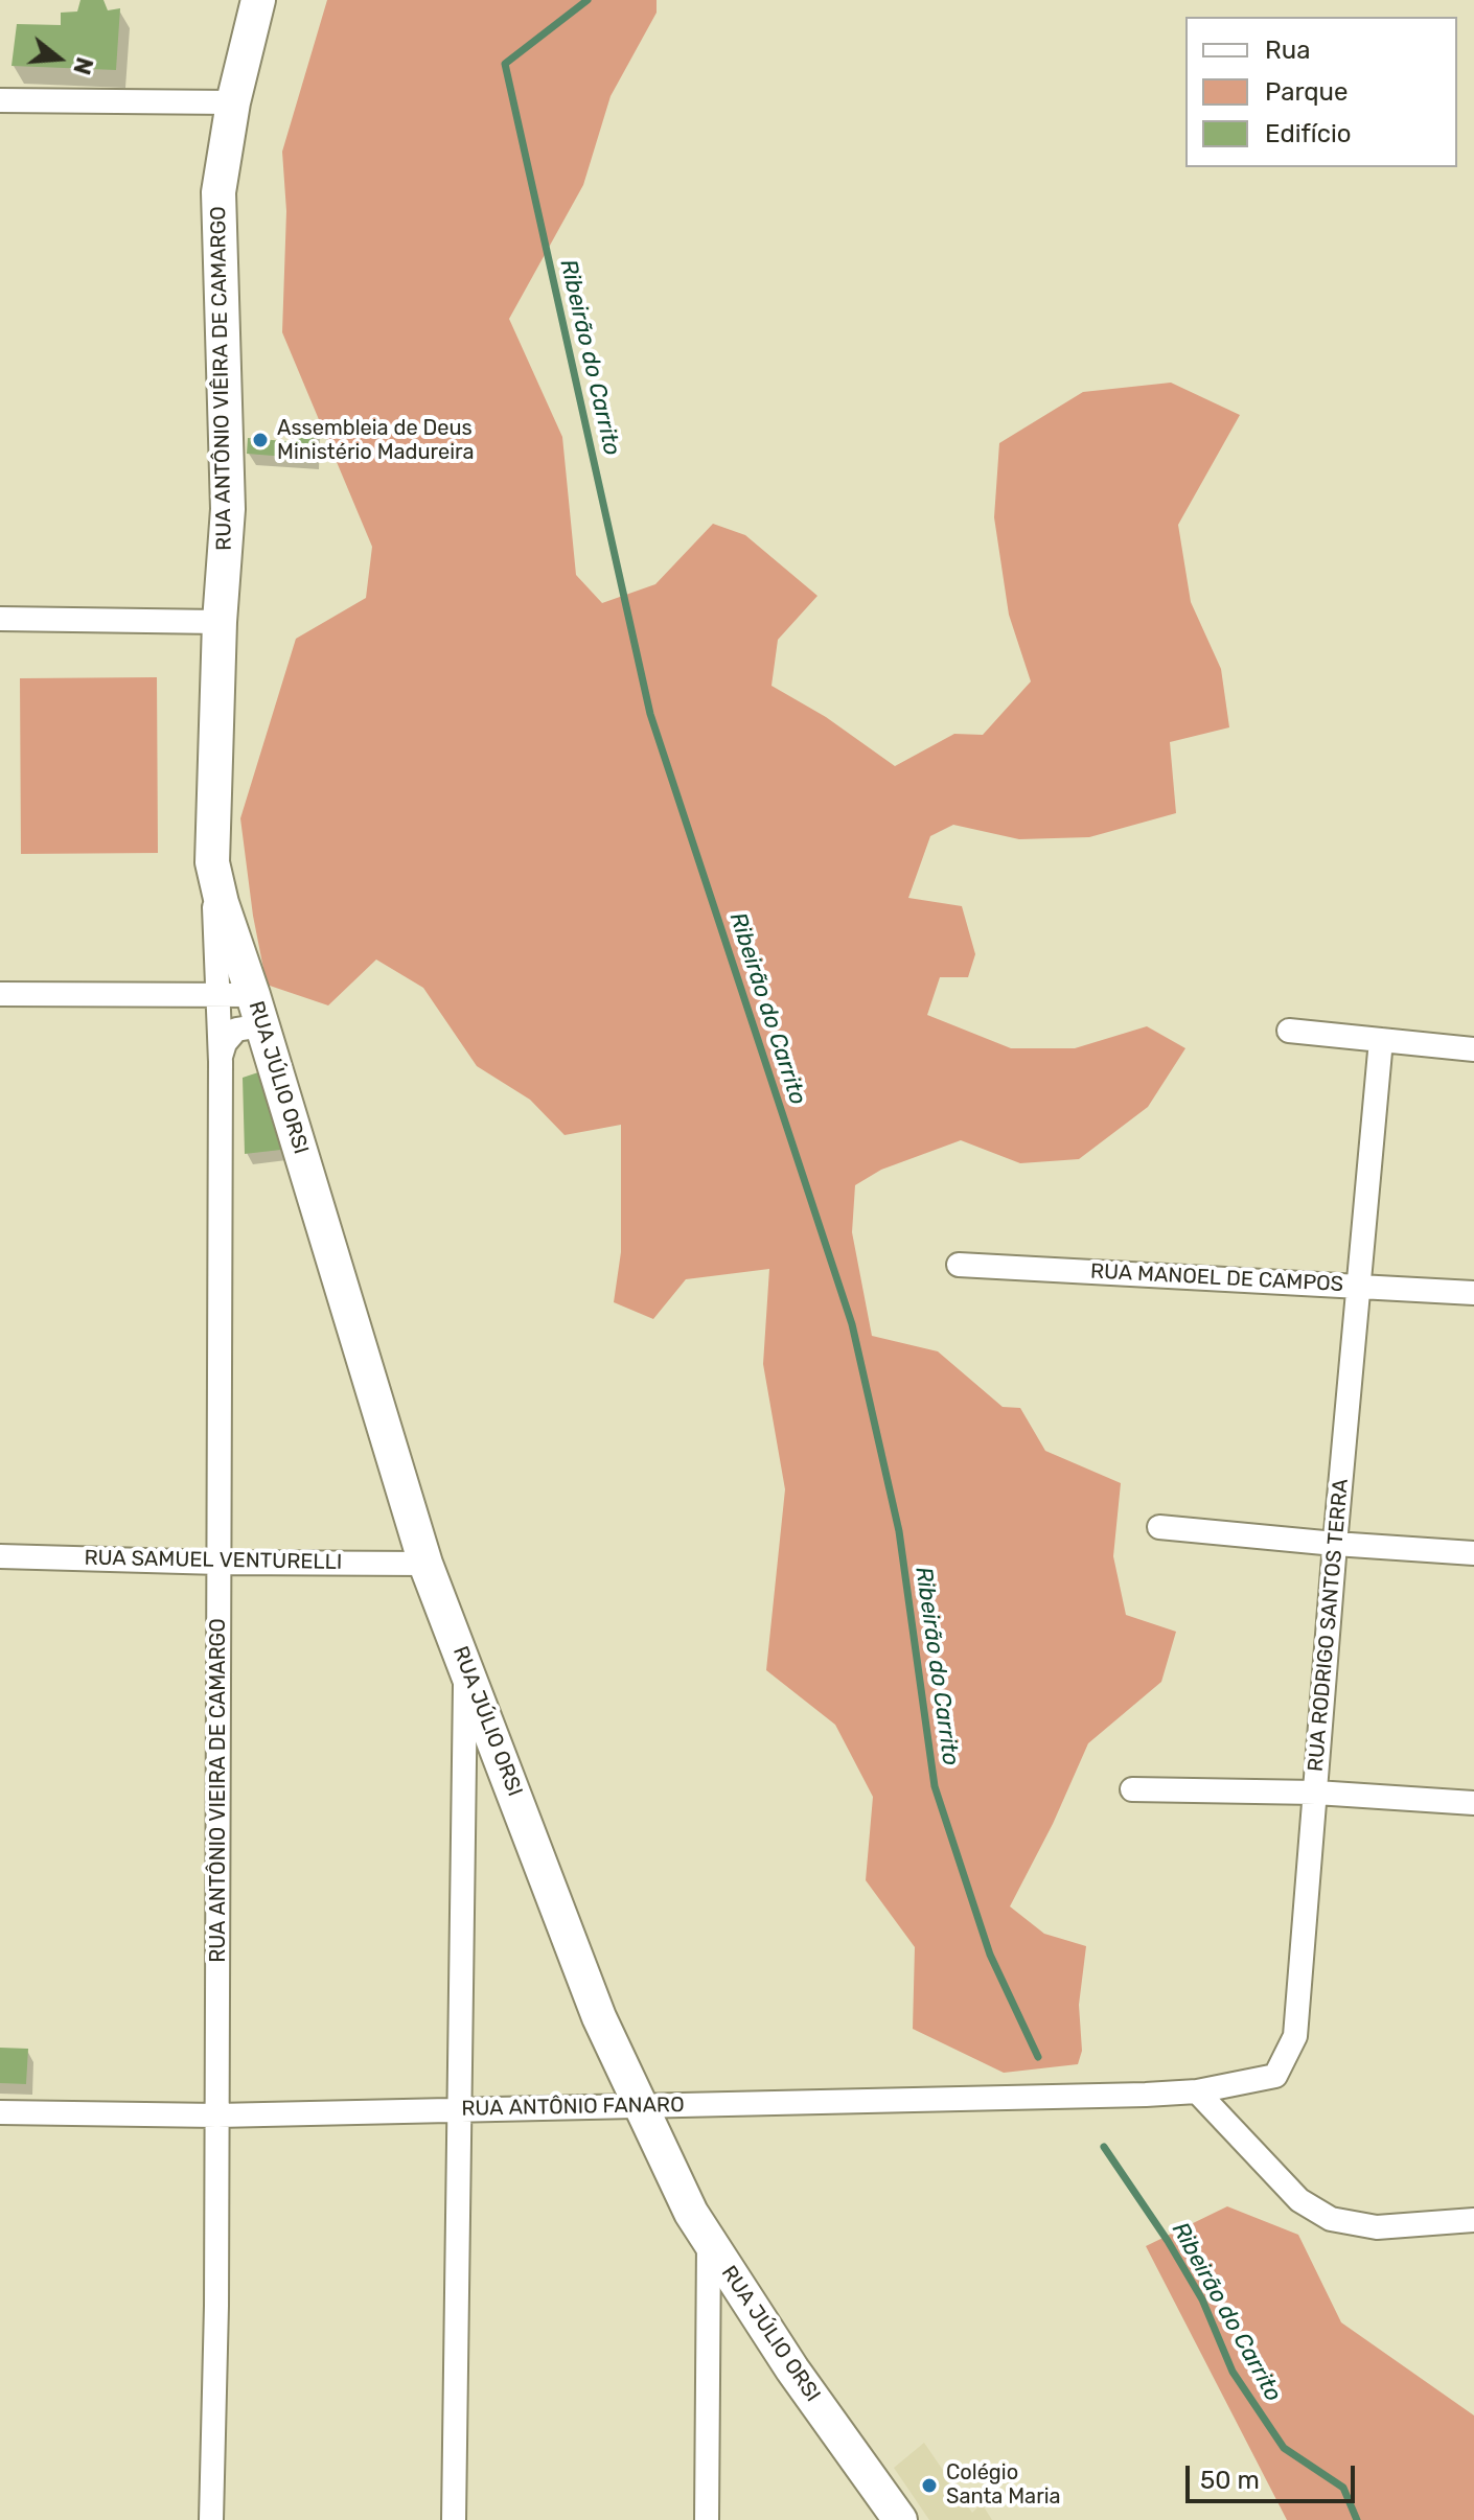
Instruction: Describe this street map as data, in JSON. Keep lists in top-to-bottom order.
{
  "streets": {
    "main road": ["RUA ANTÔNIO VIÊIRA DE CAMARGO", "RUA JÚLIO ORSI"],
    "street": [
      "RUA MANOEL DE CAMPOS",
      "RUA SAMUEL VENTURELLI",
      "RUA RODRIGO SANTOS TERRA",
      "RUA ANTÔNIO VIEIRA DE CAMARGO",
      "RUA ANTÔNIO FANARO"
    ]
  },
  "crossings": [
    ["RUA ANTÔNIO VIÊIRA DE CAMARGO", "RUA JÚLIO ORSI"],
    ["RUA ANTÔNIO VIÊIRA DE CAMARGO", "RUA ANTÔNIO VIEIRA DE CAMARGO"],
    ["RUA JÚLIO ORSI", "RUA SAMUEL VENTURELLI"],
    ["RUA JÚLIO ORSI", "RUA ANTÔNIO VIEIRA DE CAMARGO"],
    ["RUA JÚLIO ORSI", "RUA ANTÔNIO FANARO"],
    ["RUA MANOEL DE CAMPOS", "RUA RODRIGO SANTOS TERRA"],
    ["RUA SAMUEL VENTURELLI", "RUA ANTÔNIO VIEIRA DE CAMARGO"],
    ["RUA RODRIGO SANTOS TERRA", "RUA ANTÔNIO FANARO"],
    ["RUA ANTÔNIO VIEIRA DE CAMARGO", "RUA ANTÔNIO FANARO"]
  ],
  "water": ["Ribeirão do Carrito"],
  "places": ["Assembleia de Deus Ministério Madureira", "Colégio Santa Maria"],
  "legend": ["Rua", "Parque", "Edifício"],
  "scale_bar": "50 m",
  "north": "right"
}
